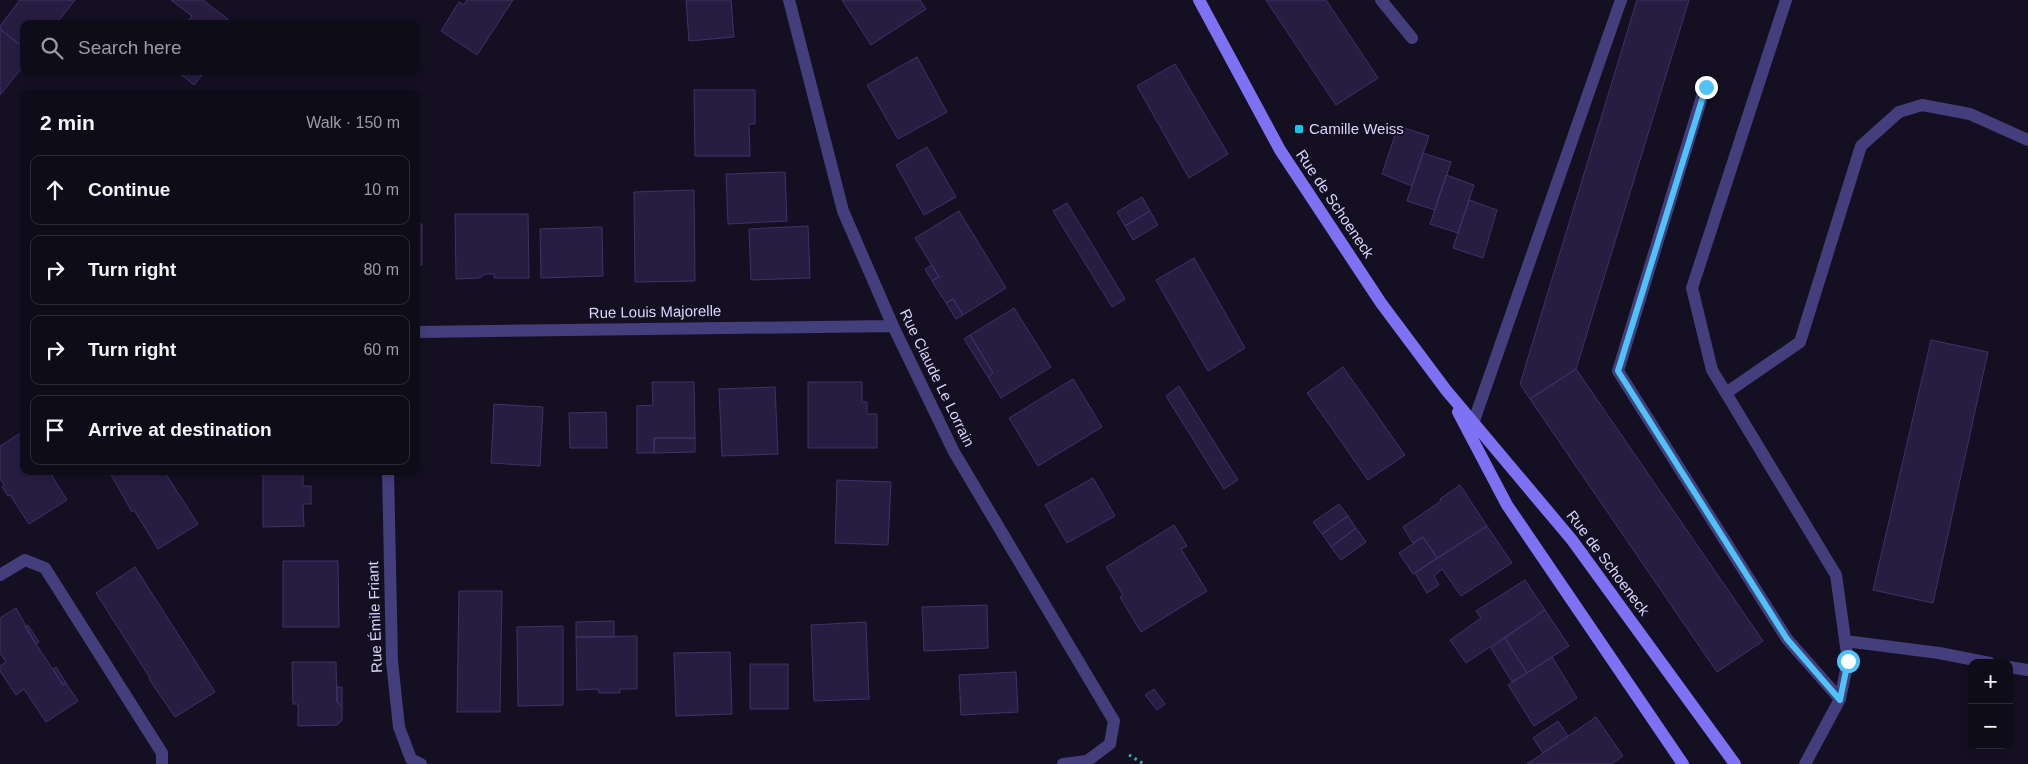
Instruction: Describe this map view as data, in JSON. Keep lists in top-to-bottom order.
{
  "streets": {
    "main road": ["Rue de Schoeneck"],
    "street": ["Rue Louis Majorelle", "Rue Claude Le Lorrain", "Rue Émile Friant"]
  },
  "crossings": [
    ["Rue Louis Majorelle", "Rue Claude Le Lorrain"]
  ],
  "places": {
    "transit": ["Camille Weiss"]
  },
  "page": {
    "search": "Search here",
    "heading": ["2 min", "Walk · 150 m"],
    "list": [
      ["Continue", "10 m"],
      ["Turn right", "80 m"],
      ["Turn right", "60 m"],
      "Arrive at destination"
    ],
    "map_buttons": ["+", "−"]
  }
}
